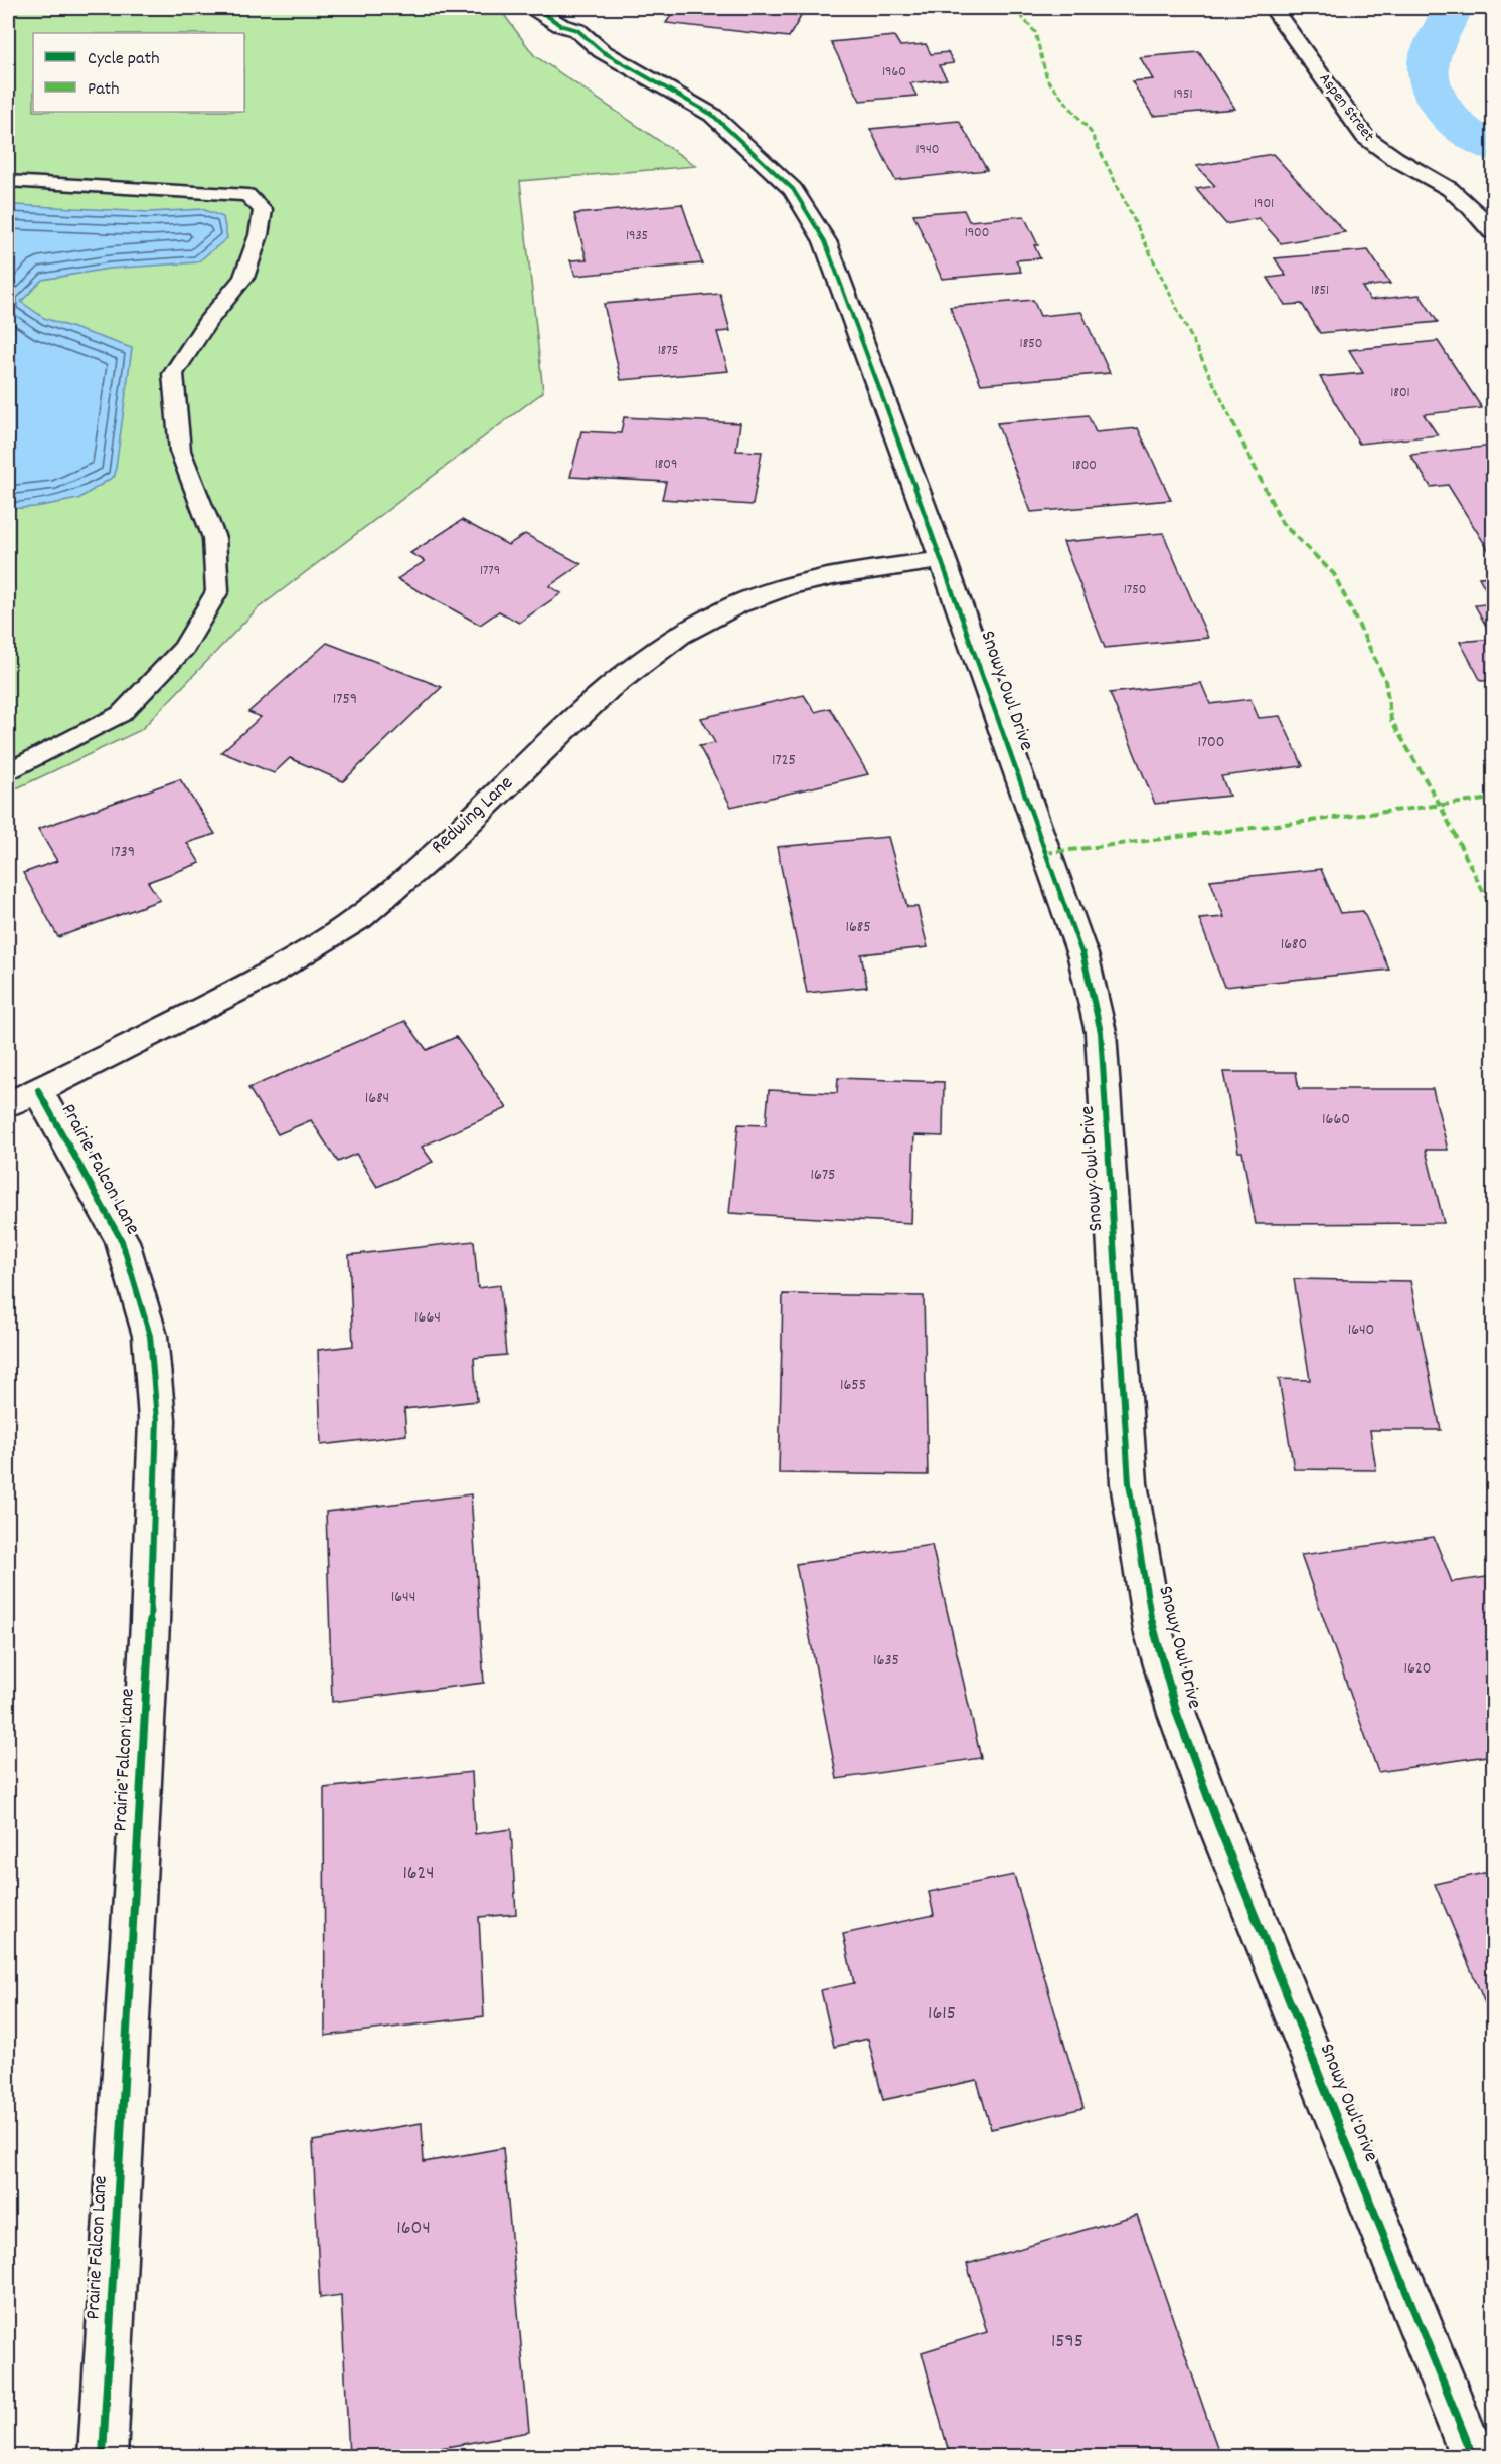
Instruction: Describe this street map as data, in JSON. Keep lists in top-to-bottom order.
{
  "streets": {
    "street": [
      "Aspen Street",
      "Snowy Owl Drive",
      "Redwing Lane",
      "Prairie Falcon Lane"
    ]
  },
  "crossings": [
    ["Snowy Owl Drive", "Redwing Lane"],
    ["Redwing Lane", "Prairie Falcon Lane"]
  ],
  "house_numbers": [
    "1960",
    "1951",
    "1940",
    "1901",
    "1900",
    "1935",
    "1851",
    "1850",
    "1875",
    "1801",
    "1809",
    "1800",
    "1779",
    "1750",
    "1759",
    "1700",
    "1725",
    "1739",
    "1685",
    "1680",
    "1684",
    "1660",
    "1675",
    "1664",
    "1640",
    "1655",
    "1644",
    "1635",
    "1620",
    "1624",
    "1615",
    "1604",
    "1595"
  ],
  "legend": ["Cycle path", "Path"]
}
